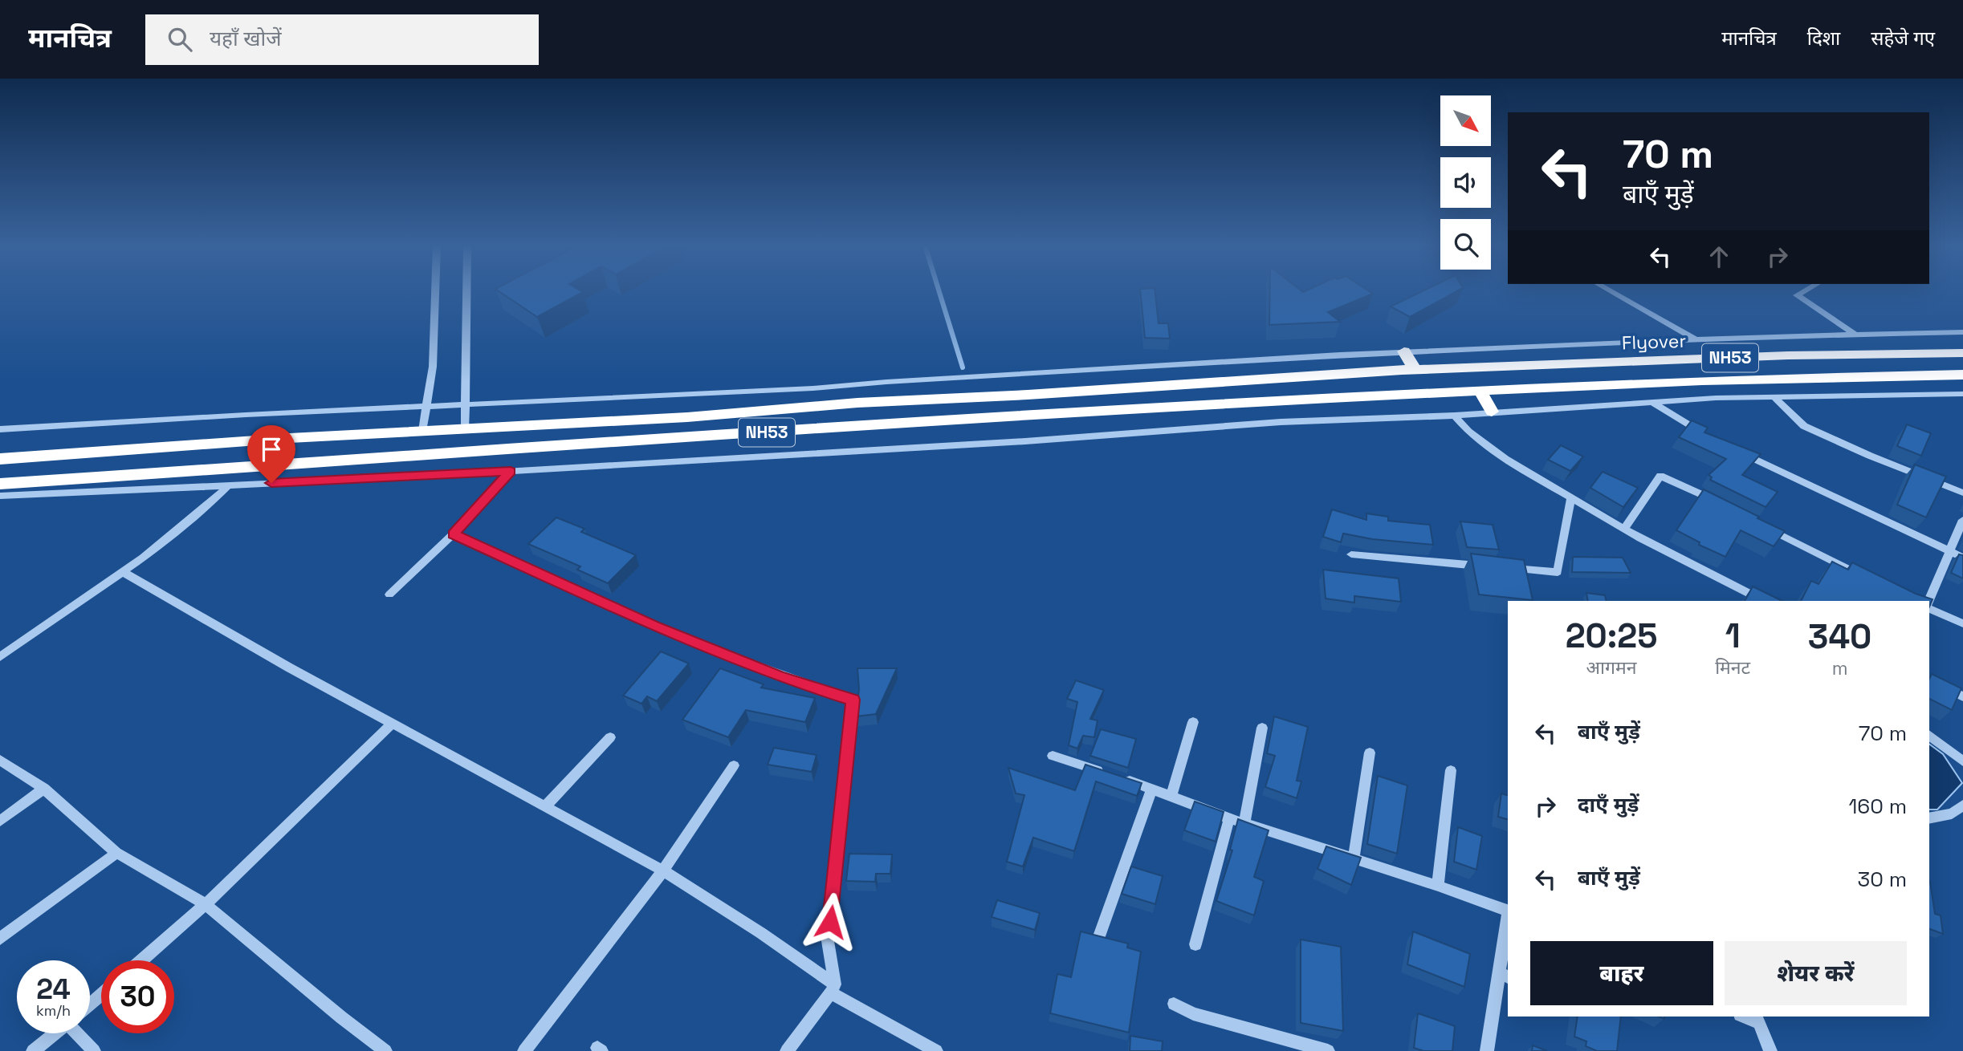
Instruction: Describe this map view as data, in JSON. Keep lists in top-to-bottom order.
{
  "streets": {
    "highway": ["Flyover", "NH53"]
  },
  "crossings": [
    ["Flyover", "NH53"]
  ],
  "north": "bottom right",
  "page": {
    "header": "मानचित्र",
    "search": "यहाँ खोजें",
    "nav": ["मानचित्र", "दिशा", "सहेजे गए"],
    "turn": ["70 m", "बाएँ मुड़ें"],
    "eta": [
      "20:25",
      "आगमन",
      "1",
      "मिनट",
      "340",
      "m"
    ],
    "list": [
      {
        "name": "बाएँ मुड़ें",
        "value": "70 m"
      },
      {
        "name": "दाएँ मुड़ें",
        "value": "160 m"
      },
      {
        "name": "बाएँ मुड़ें",
        "value": "30 m"
      }
    ],
    "buttons": ["बाहर", "शेयर करें"],
    "speed": "24 km/h",
    "limit": "30"
  }
}
